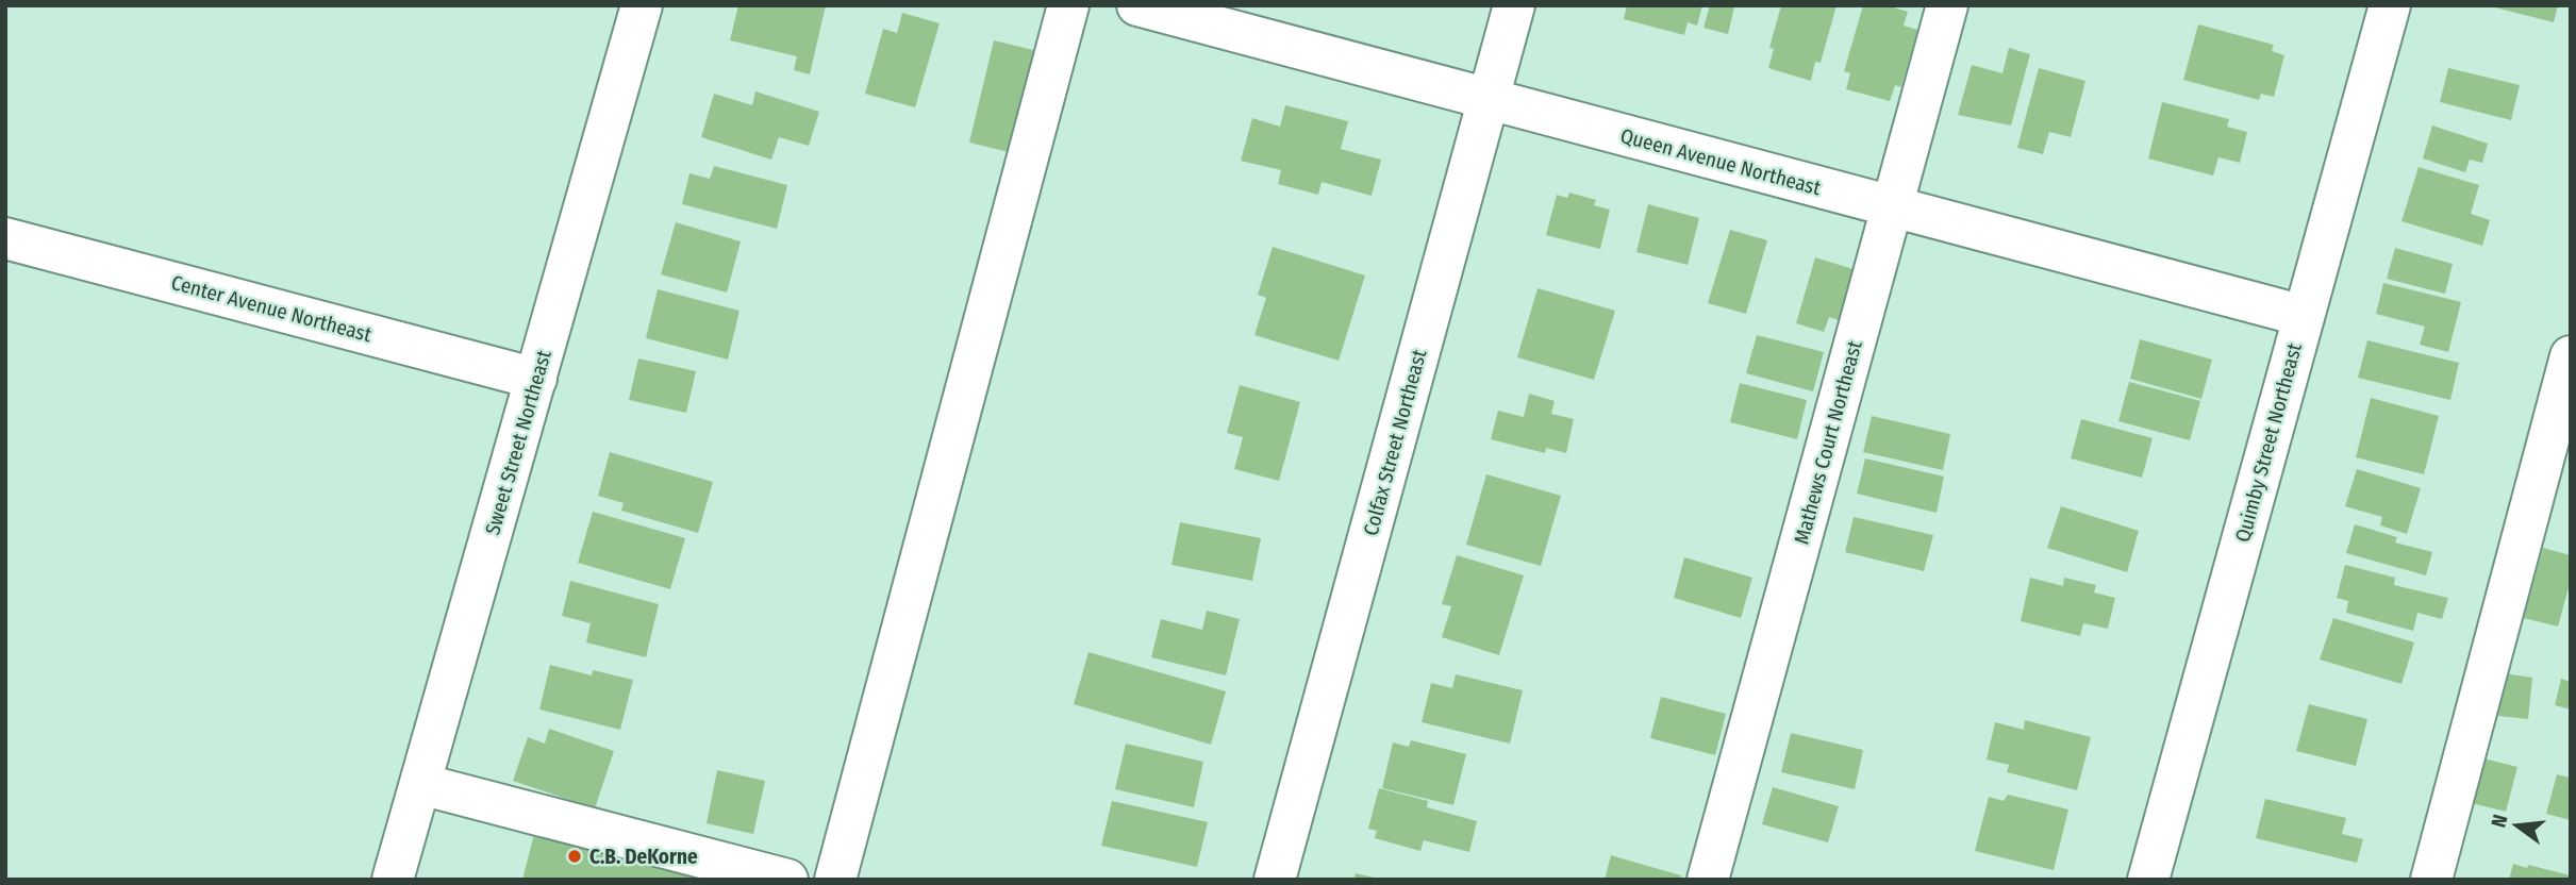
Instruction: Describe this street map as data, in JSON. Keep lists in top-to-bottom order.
{
  "streets": {
    "street": [
      "Queen Avenue Northeast",
      "Center Avenue Northeast",
      "Sweet Street Northeast",
      "Colfax Street Northeast",
      "Mathews Court Northeast",
      "Quimby Street Northeast"
    ]
  },
  "crossings": [
    ["Queen Avenue Northeast", "Colfax Street Northeast"],
    ["Queen Avenue Northeast", "Mathews Court Northeast"],
    ["Queen Avenue Northeast", "Quimby Street Northeast"],
    ["Center Avenue Northeast", "Sweet Street Northeast"]
  ],
  "places": ["C.B. DeKorne"],
  "north": "left"
}
